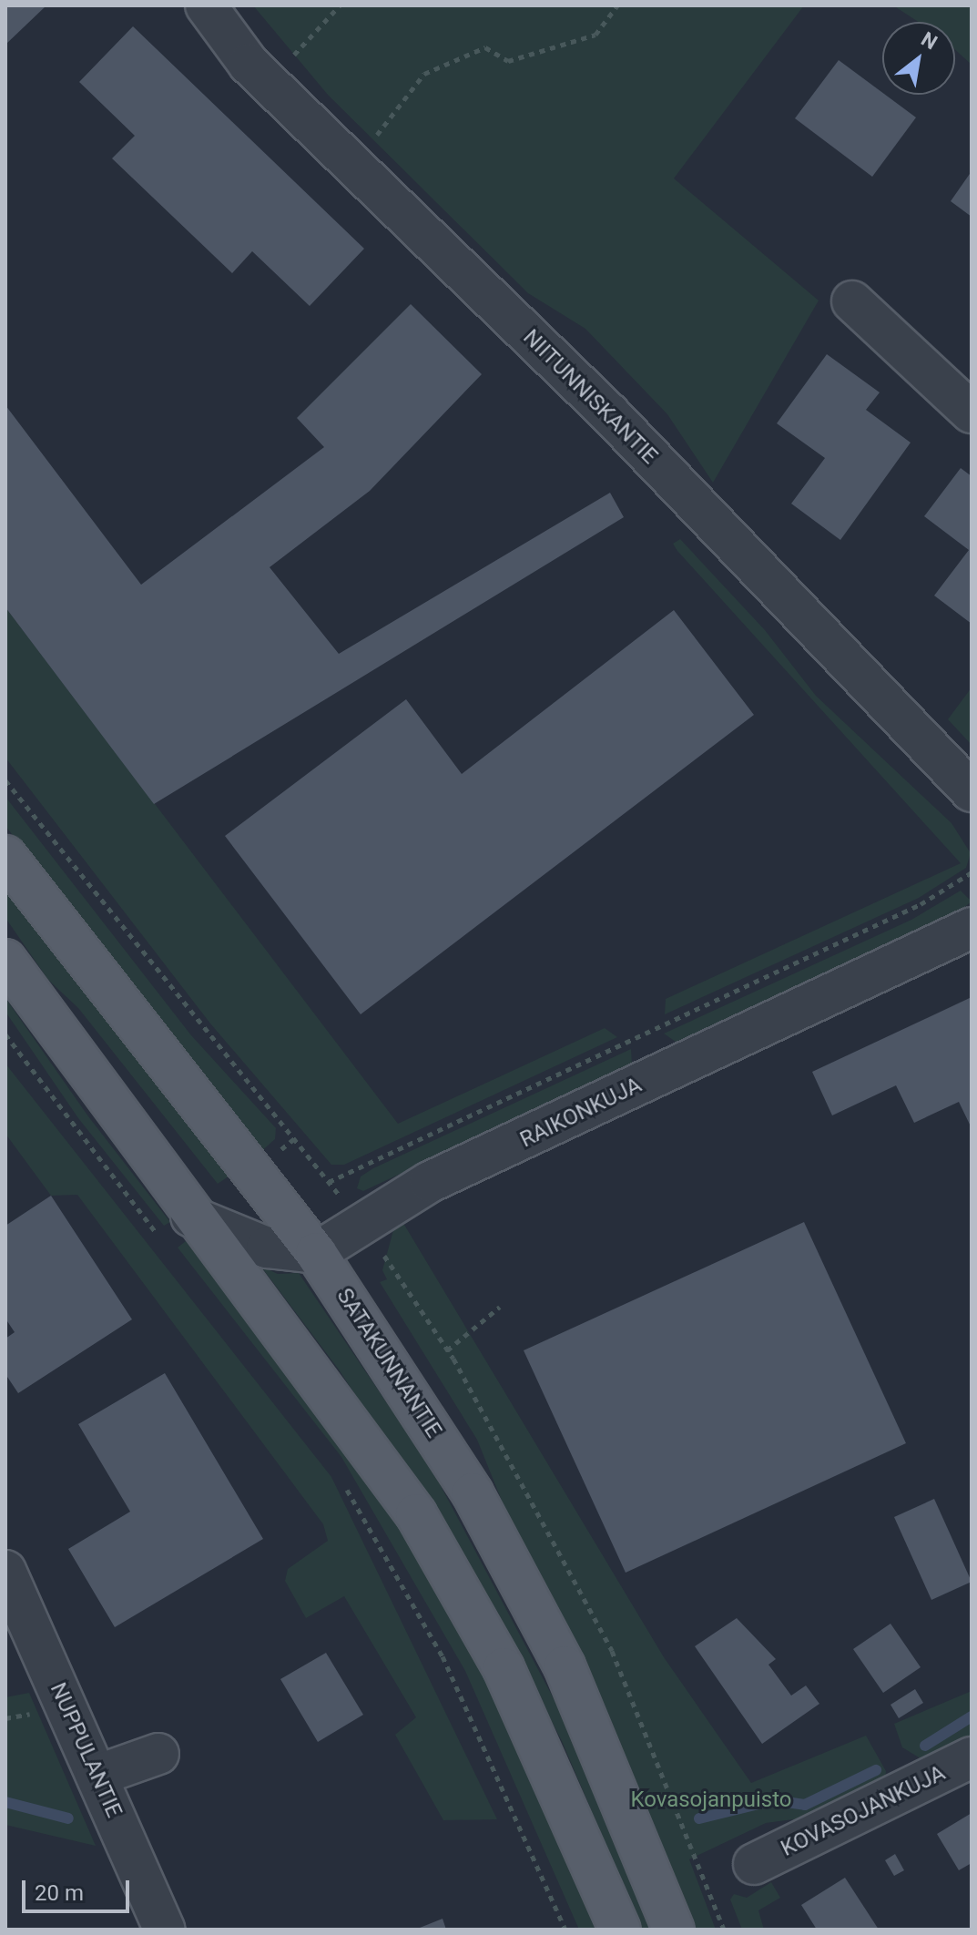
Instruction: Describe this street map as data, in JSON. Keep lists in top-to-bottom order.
{
  "streets": {
    "main road": ["SATAKUNNANTIE"],
    "street": [
      "NIITUNNISKANTIE",
      "RAIKONKUJA",
      "NUPPULANTIE",
      "KOVASOJANKUJA"
    ]
  },
  "crossings": [
    ["RAIKONKUJA", "SATAKUNNANTIE"]
  ],
  "parks": ["Kovasojanpuisto"],
  "scale_bar": "20 m",
  "north": "top right"
}
